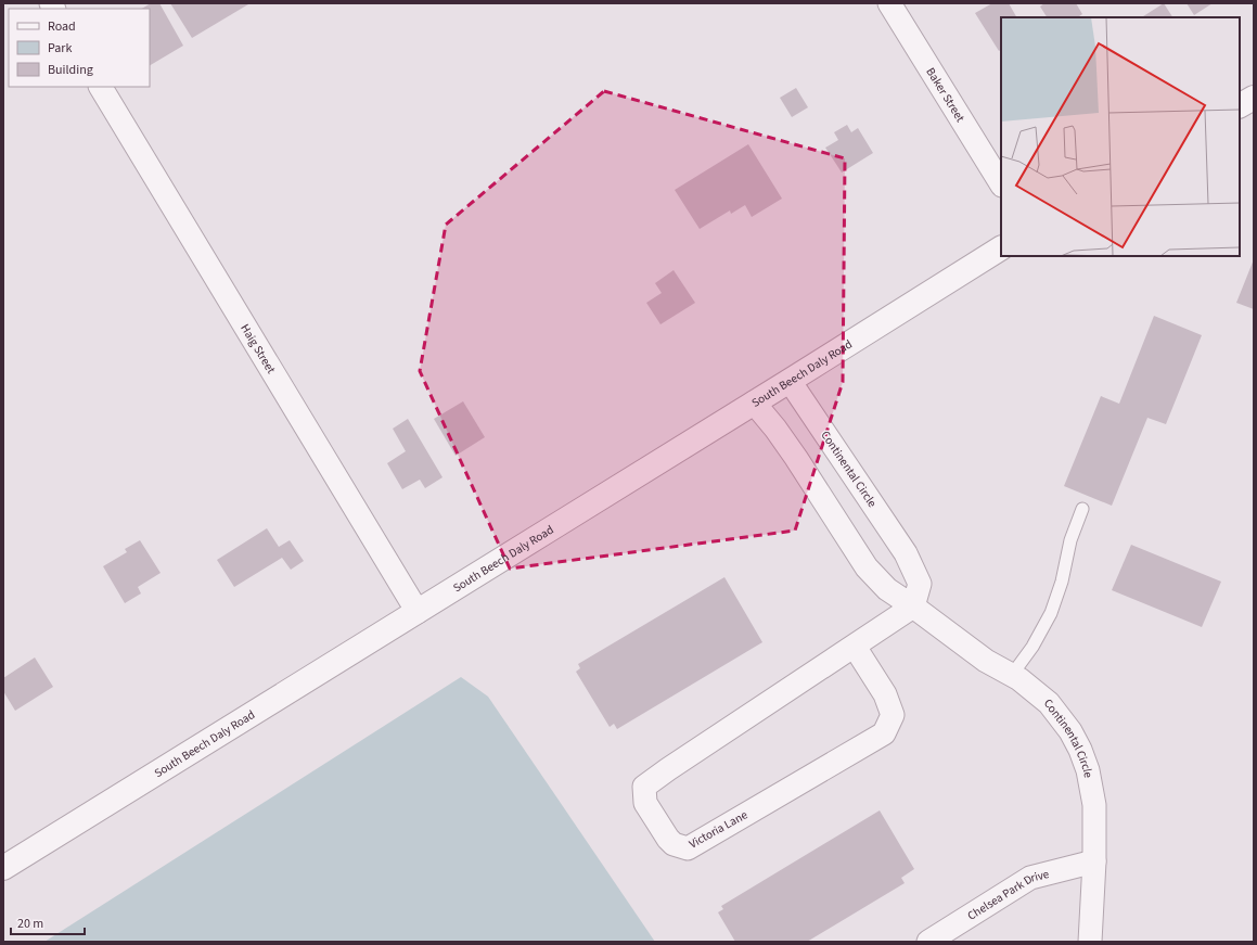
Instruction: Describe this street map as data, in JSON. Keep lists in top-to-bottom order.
{
  "streets": {
    "street": [
      "Baker Street",
      "Haig Street",
      "South Beech Daly Road",
      "Continental Circle",
      "Victoria Lane",
      "Chelsea Park Drive"
    ]
  },
  "crossings": [
    ["Haig Street", "South Beech Daly Road"],
    ["South Beech Daly Road", "Continental Circle"],
    ["Continental Circle", "Victoria Lane"],
    ["Continental Circle", "Chelsea Park Drive"]
  ],
  "legend": ["Road", "Park", "Building"],
  "scale_bar": "20 m"
}
